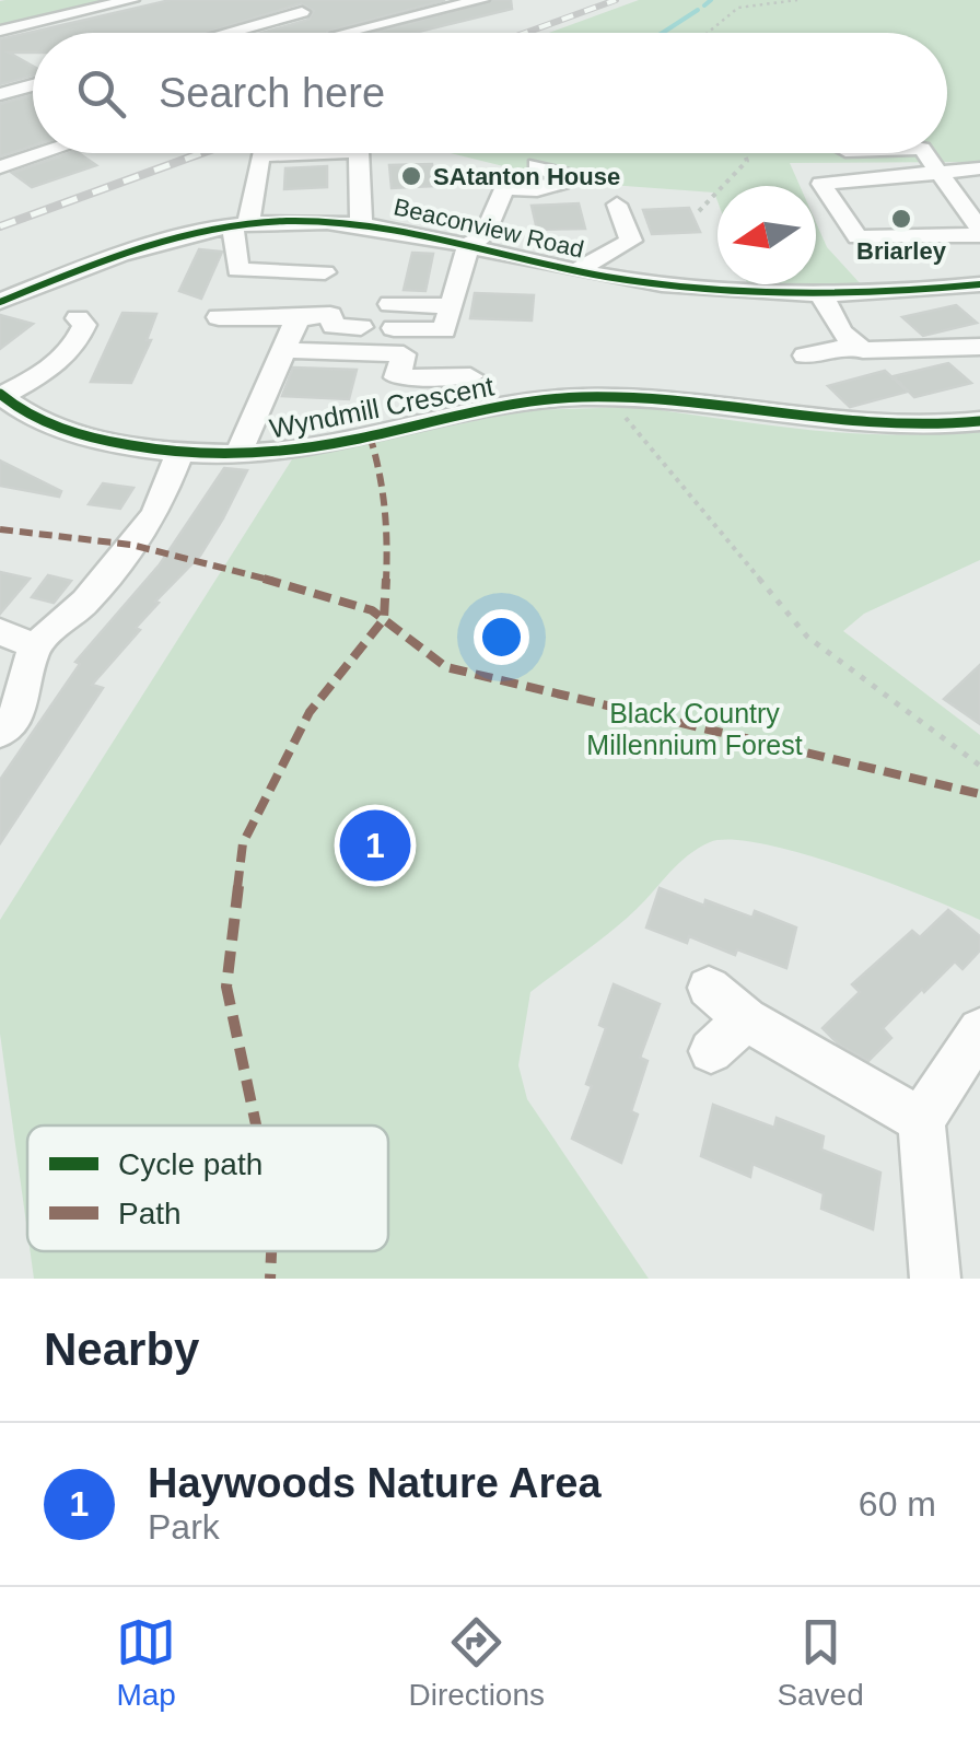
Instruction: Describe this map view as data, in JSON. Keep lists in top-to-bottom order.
{
  "streets": {
    "street": ["Beaconview Road", "Wyndmill Crescent"]
  },
  "parks": ["Black Country Millennium Forest"],
  "places": ["SAtanton House", "Briarley"],
  "legend": ["Cycle path", "Path"],
  "north": "left",
  "page": {
    "search": "Search here",
    "pins": "1",
    "heading": "Nearby",
    "list": [
      {
        "mark": "1",
        "name": "Haywoods Nature Area",
        "note": "Park",
        "value": "60 m"
      }
    ],
    "nav": ["Map", "Directions", "Saved"]
  }
}
